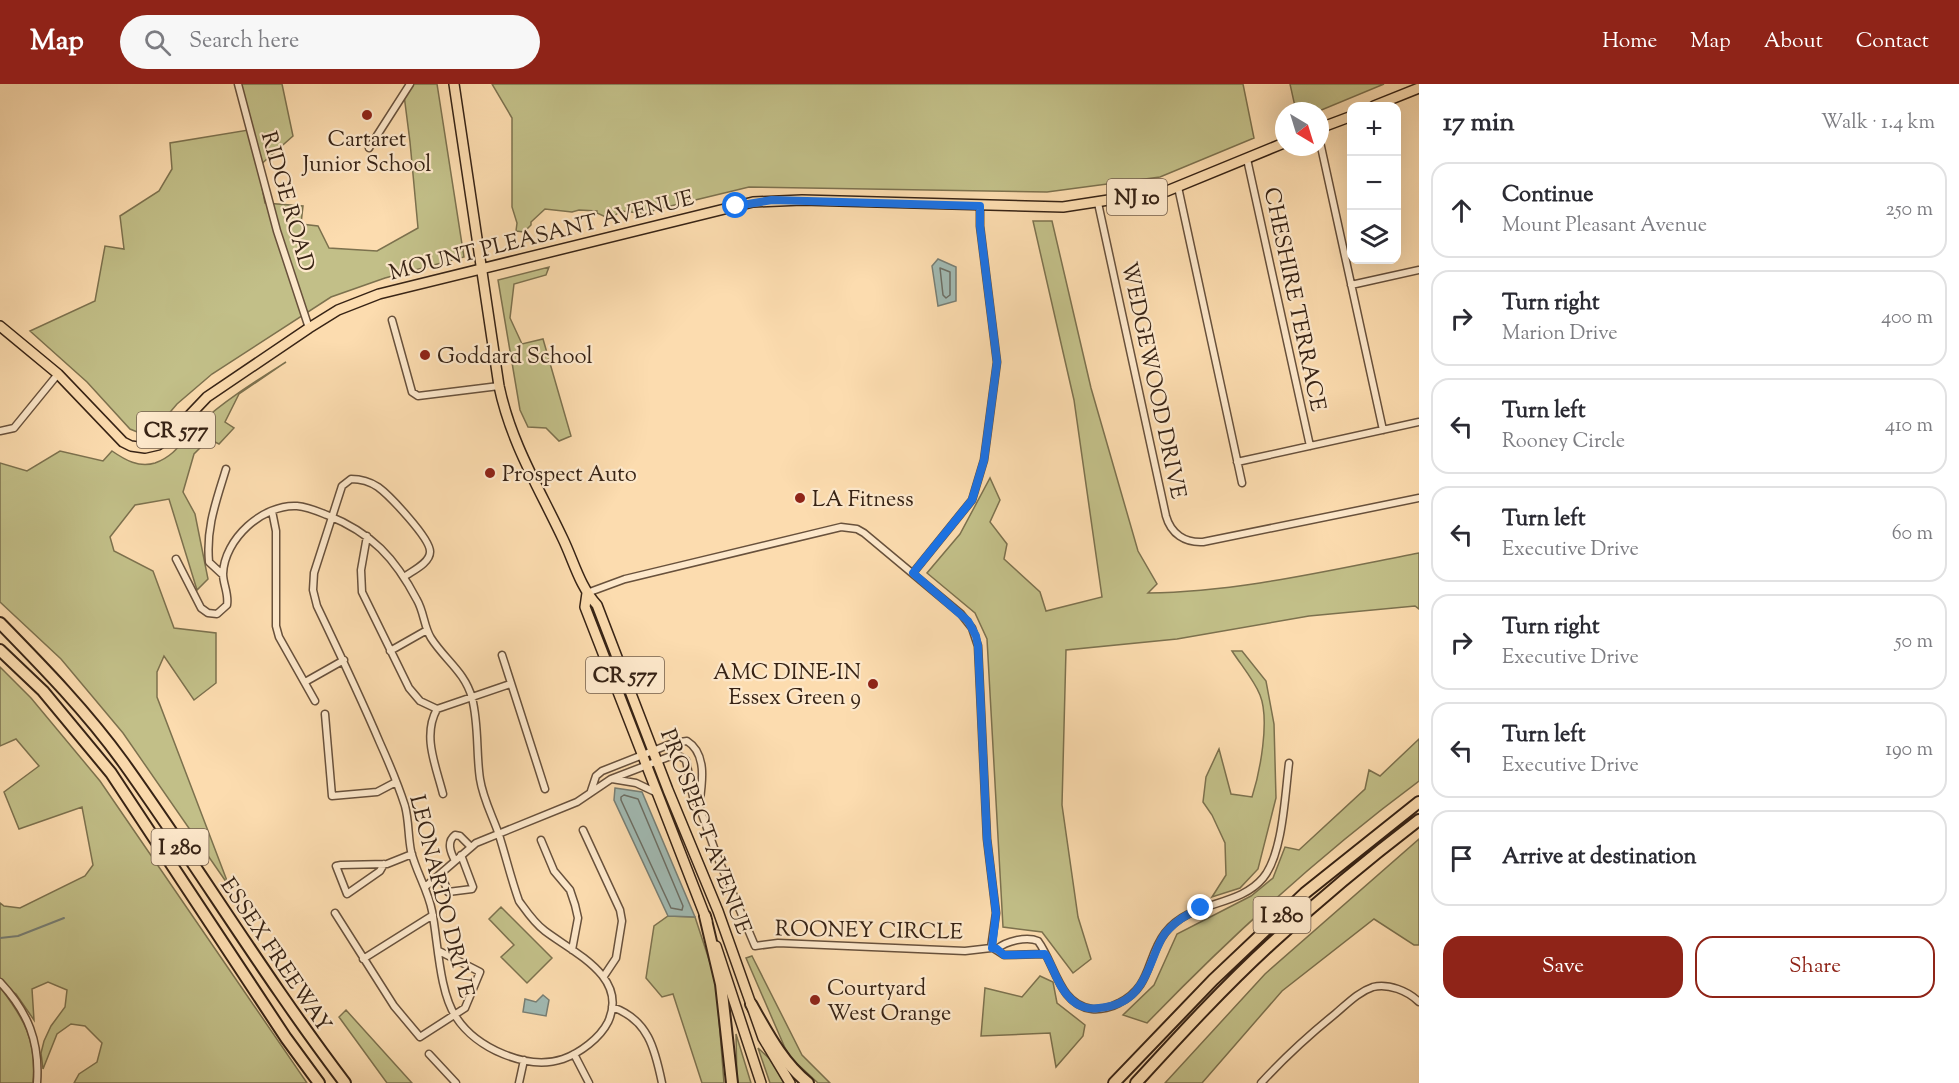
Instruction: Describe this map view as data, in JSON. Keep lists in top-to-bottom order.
{
  "streets": {
    "highway": ["I 280", "ESSEX FREEWAY"],
    "main road": [
      "NJ 10",
      "MOUNT PLEASANT AVENUE",
      "CR 577",
      "PROSPECT AVENUE"
    ],
    "street": [
      "RIDGE ROAD",
      "CHESHIRE TERRACE",
      "WEDGEWOOD DRIVE",
      "LEONARDO DRIVE",
      "ROONEY CIRCLE"
    ]
  },
  "crossings": [
    ["RIDGE ROAD", "MOUNT PLEASANT AVENUE"],
    ["MOUNT PLEASANT AVENUE", "CHESHIRE TERRACE"],
    ["MOUNT PLEASANT AVENUE", "WEDGEWOOD DRIVE"],
    ["MOUNT PLEASANT AVENUE", "PROSPECT AVENUE"],
    ["PROSPECT AVENUE", "ROONEY CIRCLE"]
  ],
  "places": [
    "Cartaret Junior School",
    "Goddard School",
    "Prospect Auto",
    "LA Fitness",
    "AMC DINE-IN Essex Green 9",
    "Courtyard West Orange"
  ],
  "north": "bottom right",
  "page": {
    "header": "Map",
    "search": "Search here",
    "nav": [
      "Home",
      "Map",
      "About",
      "Contact"
    ],
    "heading": ["17 min", "Walk · 1.4 km"],
    "map_buttons": ["+", "−"],
    "list": [
      ["Continue", "Mount Pleasant Avenue", "250 m"],
      ["Turn right", "Marion Drive", "400 m"],
      ["Turn left", "Rooney Circle", "410 m"],
      ["Turn left", "Executive Drive", "60 m"],
      ["Turn right", "Executive Drive", "50 m"],
      ["Turn left", "Executive Drive", "190 m"],
      "Arrive at destination"
    ],
    "buttons": ["Save", "Share"]
  }
}
